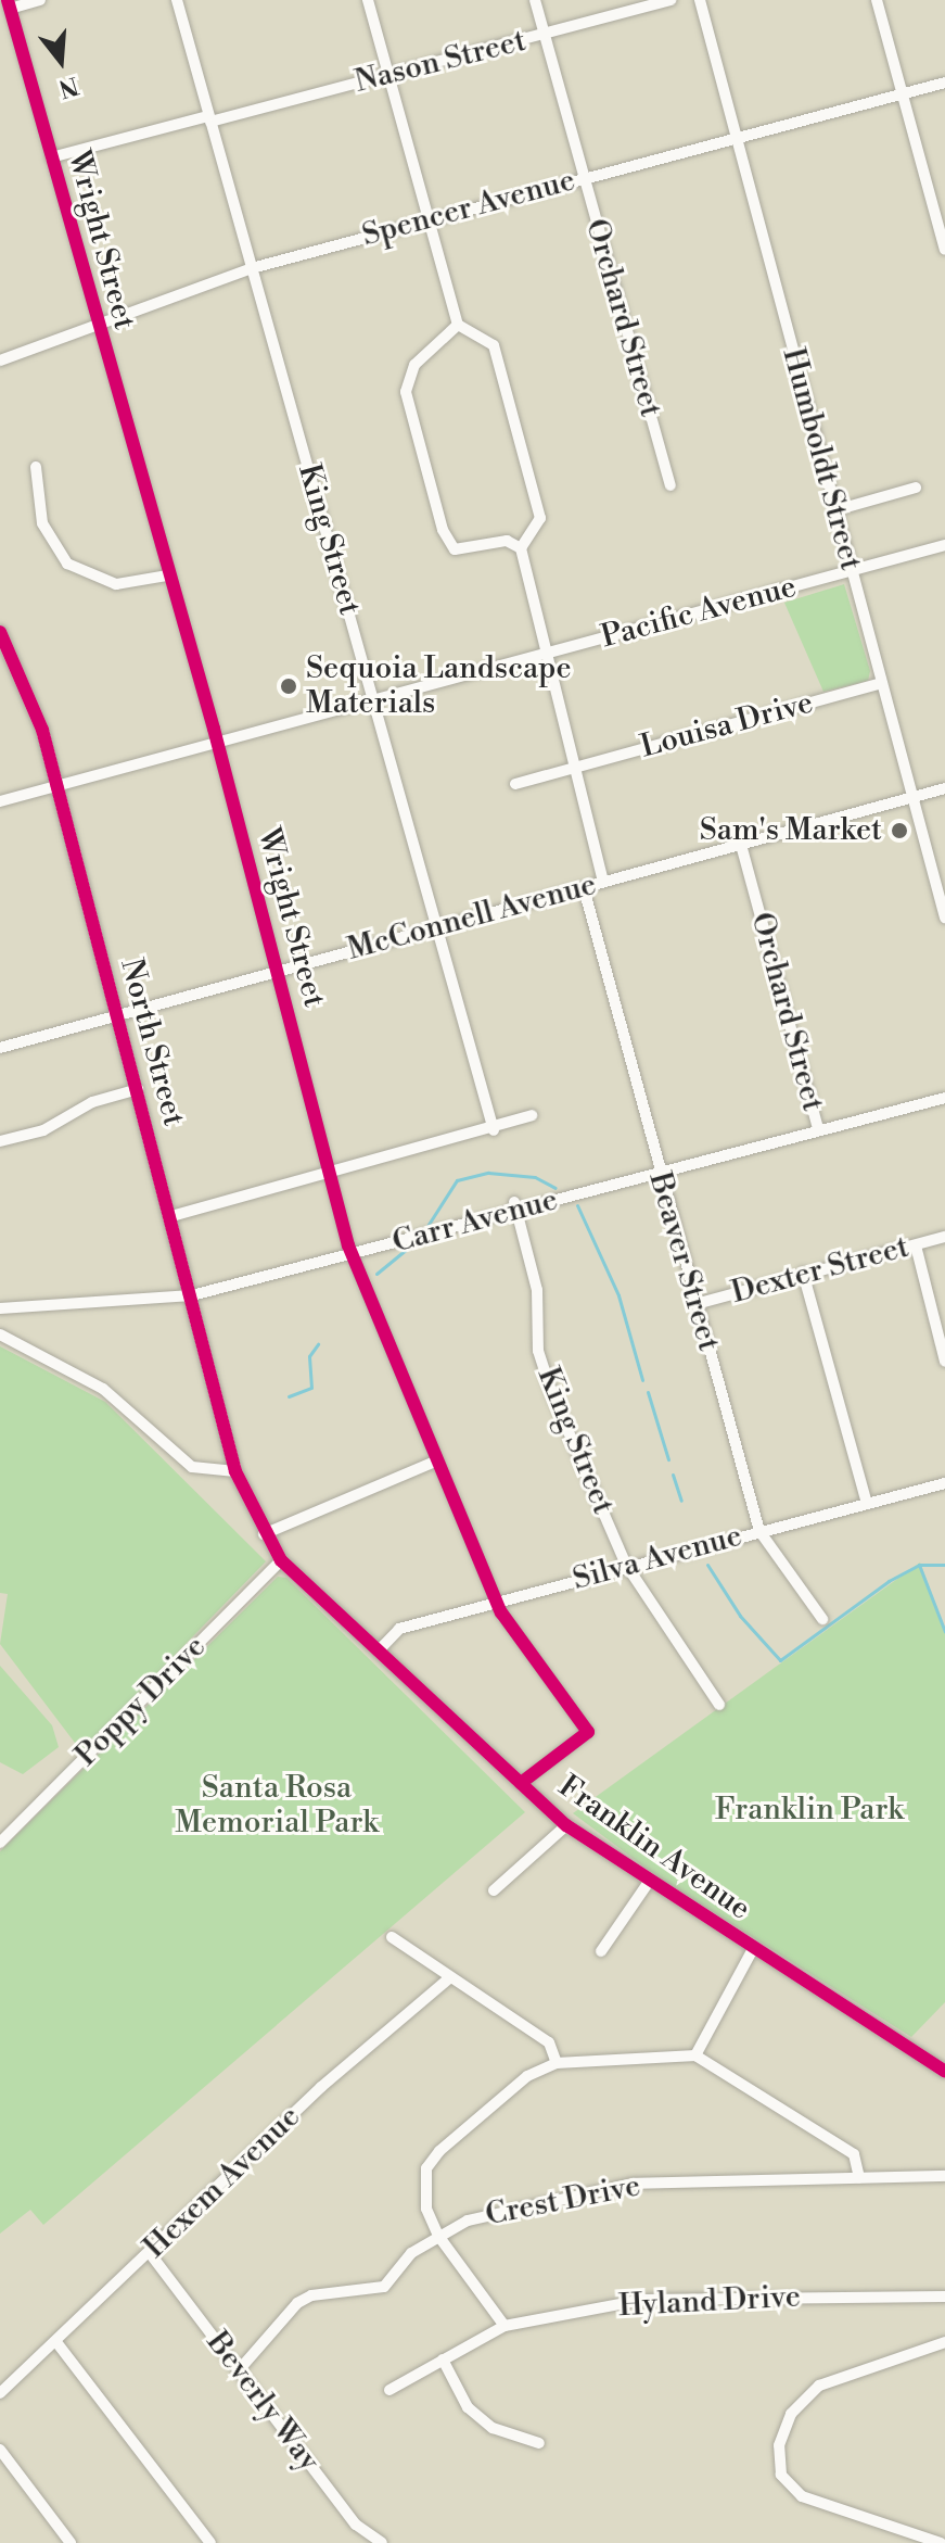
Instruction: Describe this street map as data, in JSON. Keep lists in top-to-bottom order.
{
  "streets": {
    "main road": ["North Street", "Franklin Avenue"],
    "street": [
      "Nason Street",
      "Spencer Avenue",
      "Wright Street",
      "Orchard Street",
      "Humboldt Street",
      "King Street",
      "Pacific Avenue",
      "Louisa Drive",
      "McConnell Avenue",
      "Carr Avenue",
      "Beaver Street",
      "Dexter Street",
      "Silva Avenue",
      "Poppy Drive",
      "Hexem Avenue",
      "Crest Drive",
      "Hyland Drive",
      "Beverly Way"
    ]
  },
  "crossings": [
    ["Nason Street", "Wright Street"],
    ["Nason Street", "Orchard Street"],
    ["Nason Street", "King Street"],
    ["Spencer Avenue", "Wright Street"],
    ["Spencer Avenue", "Orchard Street"],
    ["Spencer Avenue", "Humboldt Street"],
    ["Spencer Avenue", "King Street"],
    ["Wright Street", "Pacific Avenue"],
    ["Wright Street", "McConnell Avenue"],
    ["Wright Street", "Carr Avenue"],
    ["Wright Street", "Silva Avenue"],
    ["Wright Street", "Franklin Avenue"],
    ["Orchard Street", "McConnell Avenue"],
    ["Orchard Street", "Carr Avenue"],
    ["Humboldt Street", "Pacific Avenue"],
    ["Humboldt Street", "Louisa Drive"],
    ["Humboldt Street", "McConnell Avenue"],
    ["King Street", "Pacific Avenue"],
    ["King Street", "McConnell Avenue"],
    ["King Street", "Carr Avenue"],
    ["King Street", "Silva Avenue"],
    ["Pacific Avenue", "North Street"],
    ["McConnell Avenue", "North Street"],
    ["McConnell Avenue", "Beaver Street"],
    ["North Street", "Carr Avenue"],
    ["North Street", "Franklin Avenue"],
    ["Carr Avenue", "Beaver Street"],
    ["Beaver Street", "Dexter Street"],
    ["Beaver Street", "Silva Avenue"],
    ["Silva Avenue", "Franklin Avenue"],
    ["Poppy Drive", "Franklin Avenue"],
    ["Hexem Avenue", "Beverly Way"],
    ["Crest Drive", "Beverly Way"]
  ],
  "parks": ["Santa Rosa Memorial Park", "Franklin Park"],
  "places": ["Sequoia Landscape Materials", "Sam's Market"],
  "north": "bottom"
}
